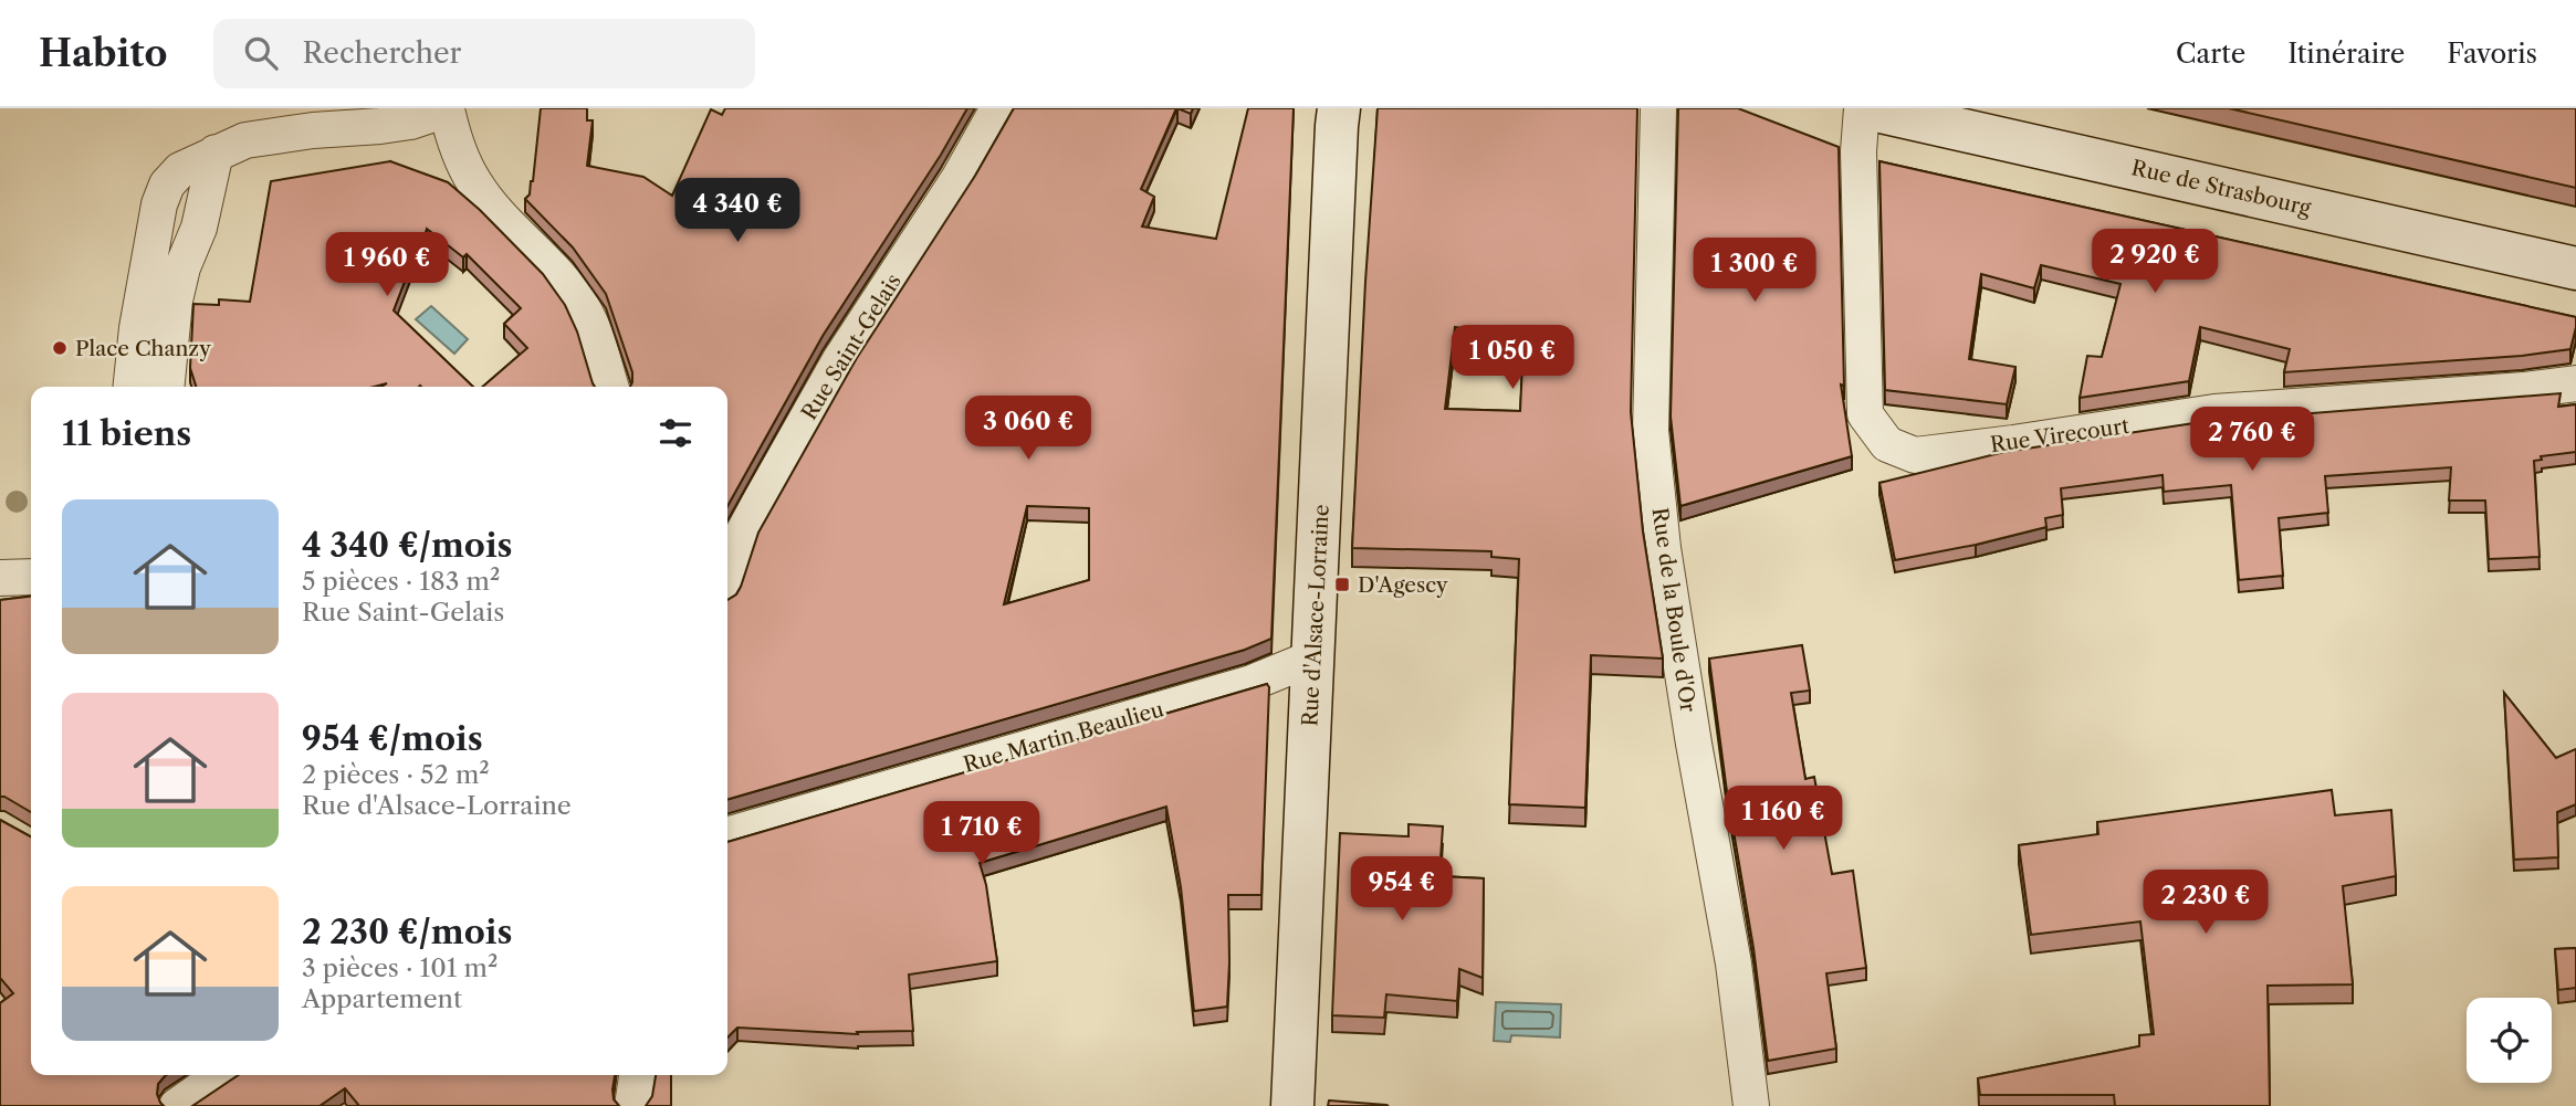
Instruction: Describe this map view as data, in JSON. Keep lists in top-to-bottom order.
{
  "streets": {
    "main road": ["Rue de Strasbourg", "Rue d'Alsace-Lorraine"],
    "street": [
      "Rue Saint-Gelais",
      "Rue Virecourt",
      "Rue de la Boule d'Or",
      "Rue Martin Beaulieu"
    ]
  },
  "crossings": [
    ["Rue de Strasbourg", "Rue Virecourt"],
    ["Rue d'Alsace-Lorraine", "Rue Martin Beaulieu"]
  ],
  "places": {
    "other": ["Place Chanzy"],
    "transit": ["D'Agescy"]
  },
  "page": {
    "header": "Habito",
    "search": "Rechercher",
    "nav": ["Carte", "Itinéraire", "Favoris"],
    "price": [
      "4 340 €",
      "2 920 €",
      "1 960 €",
      "1 300 €",
      "1 050 €",
      "3 060 €",
      "2 760 €",
      "1 160 €",
      "1 710 €",
      "954 €",
      "2 230 €"
    ],
    "heading": "11 biens",
    "list": [
      {
        "name": "4 340 €/mois",
        "note": "5 pièces · 183 m² · Rue Saint-Gelais"
      },
      {
        "name": "954 €/mois",
        "note": "2 pièces · 52 m² · Rue d'Alsace-Lorraine"
      },
      {
        "name": "2 230 €/mois",
        "note": "3 pièces · 101 m² · Appartement"
      }
    ]
  }
}
